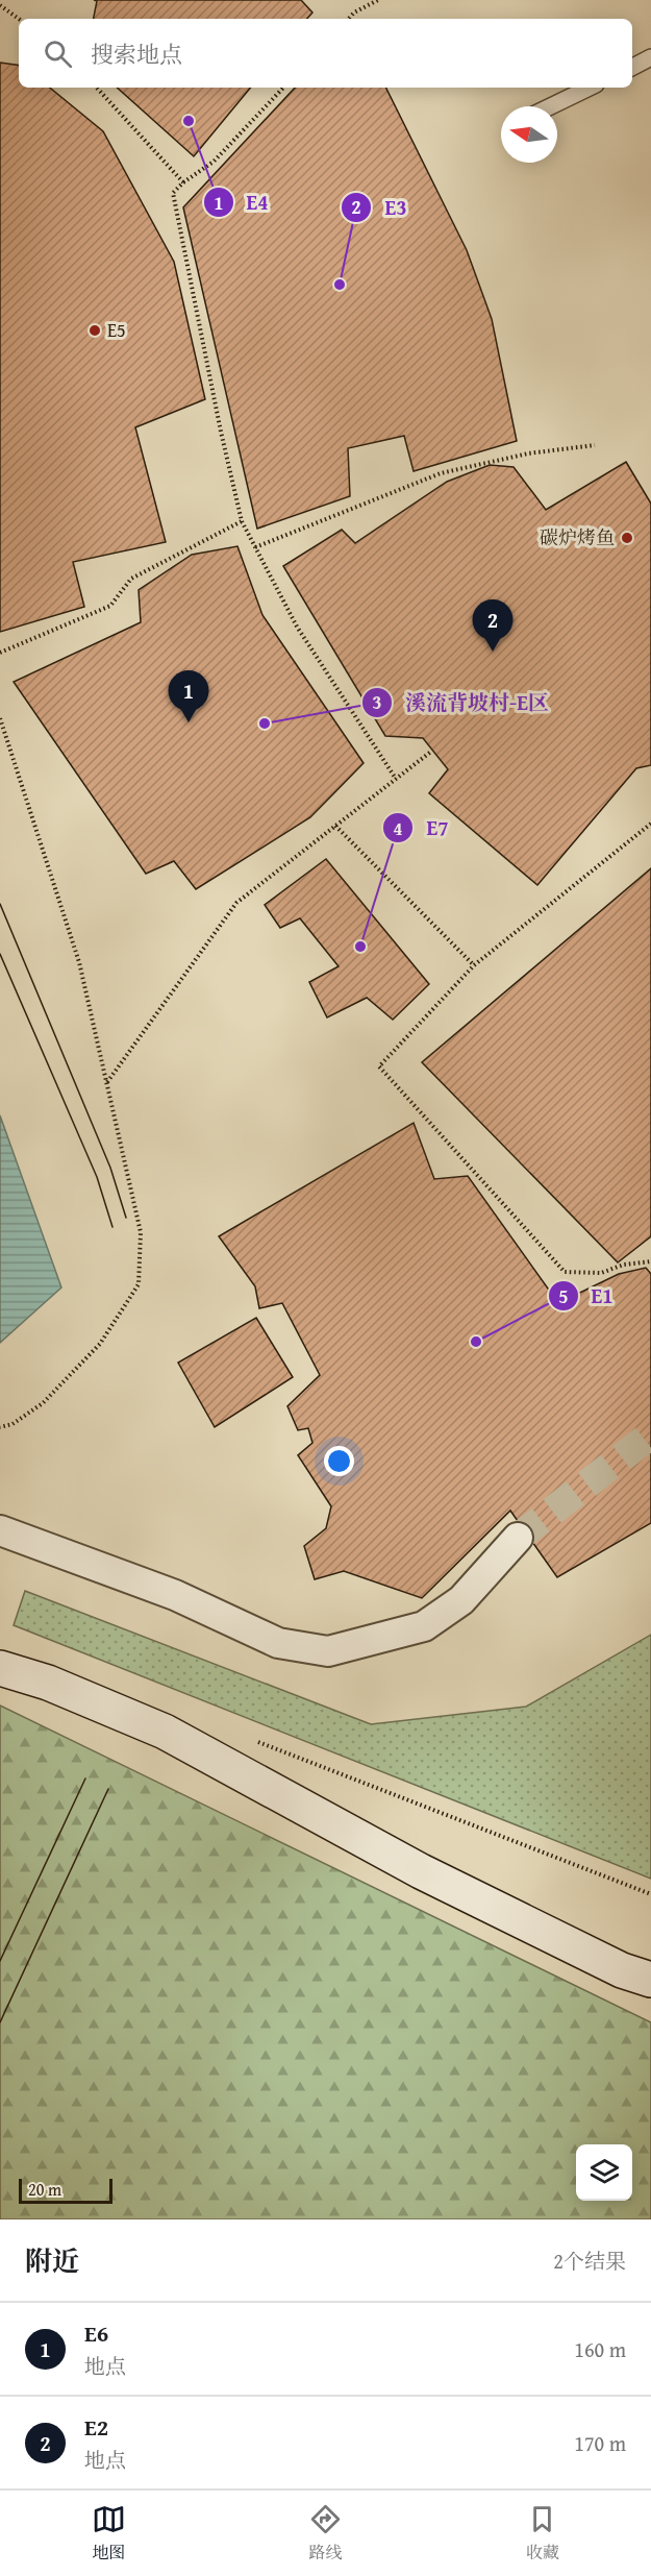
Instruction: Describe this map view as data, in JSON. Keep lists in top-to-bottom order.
{
  "places": [
    "E4",
    "E3",
    "E5",
    "碳炉烤鱼",
    "溪流背坡村-E区",
    "E7",
    "E1"
  ],
  "scale_bar": "20 m",
  "north": "left",
  "page": {
    "search": "搜索地点",
    "pins": ["2", "1"],
    "scale": "20 m",
    "heading": ["附近", "2个结果"],
    "list": [
      {
        "mark": "1",
        "name": "E6",
        "note": "地点",
        "value": "160 m"
      },
      {
        "mark": "2",
        "name": "E2",
        "note": "地点",
        "value": "170 m"
      }
    ],
    "nav": ["地图", "路线", "收藏"]
  }
}
